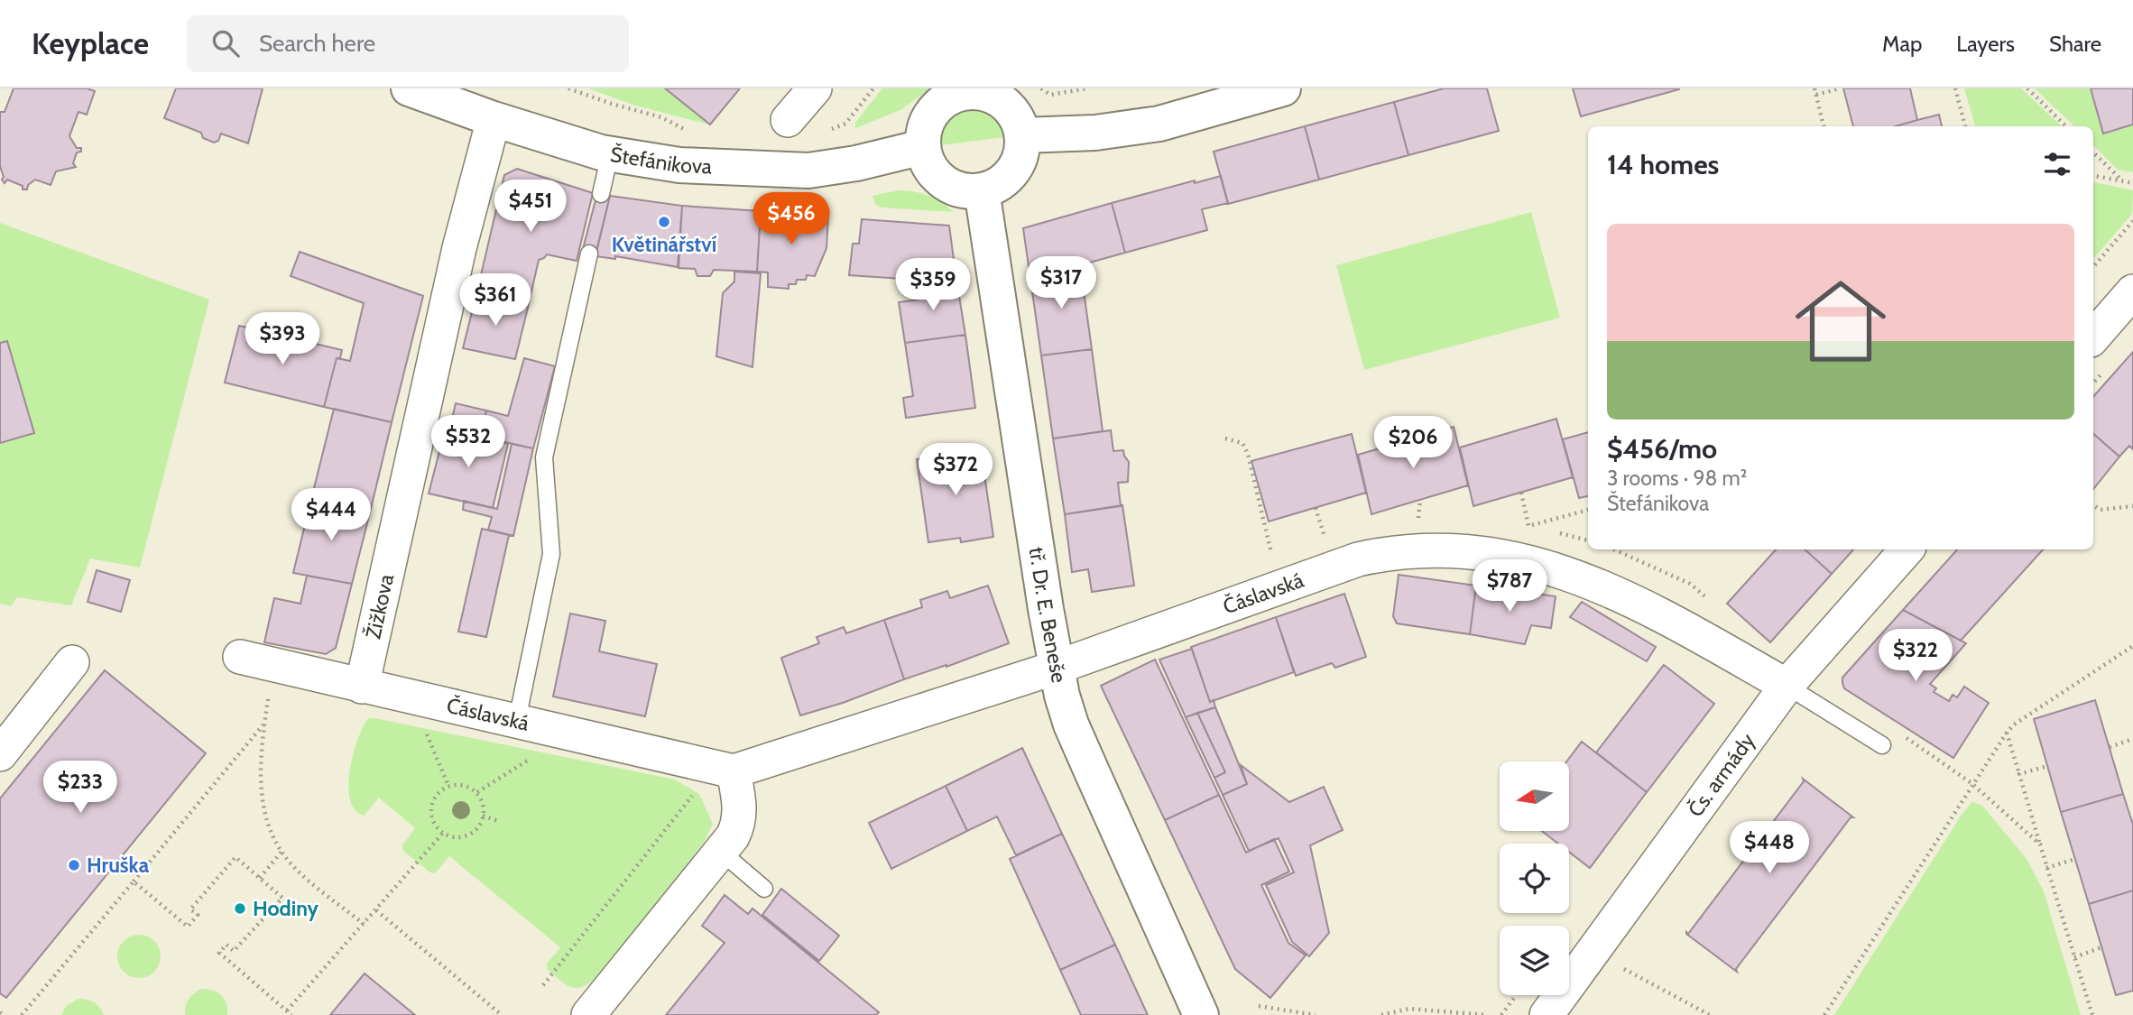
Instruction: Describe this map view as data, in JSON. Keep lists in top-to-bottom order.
{
  "streets": {
    "main road": ["Štefánikova", "tř. Dr. E. Beneše"],
    "street": ["Čáslavská", "Žižkova", "Čs. armády"]
  },
  "crossings": [
    ["Štefánikova", "Žižkova"],
    ["Štefánikova", "tř. Dr. E. Beneše"],
    ["Čáslavská", "Žižkova"],
    ["Čáslavská", "tř. Dr. E. Beneše"],
    ["Čáslavská", "Čs. armády"]
  ],
  "places": ["Květinářství", "Hruška", "Hodiny"],
  "north": "left",
  "page": {
    "header": "Keyplace",
    "search": "Search here",
    "nav": ["Map", "Layers", "Share"],
    "heading": "14 homes",
    "price": [
      "$451",
      "$456",
      "$317",
      "$359",
      "$361",
      "$393",
      "$532",
      "$206",
      "$372",
      "$444",
      "$787",
      "$322",
      "$233",
      "$448"
    ],
    "list": [
      {
        "name": "$456/mo",
        "note": "3 rooms · 98 m² · Štefánikova"
      }
    ]
  }
}
